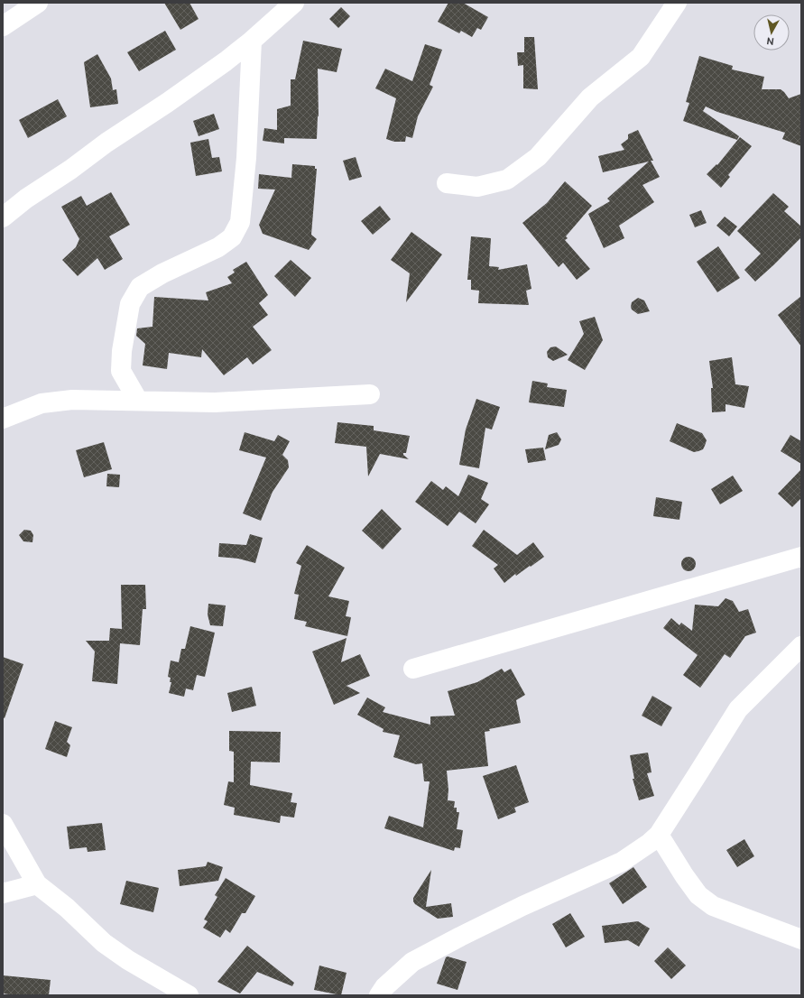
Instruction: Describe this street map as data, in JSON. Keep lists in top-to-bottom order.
{
  "north": "bottom"
}
